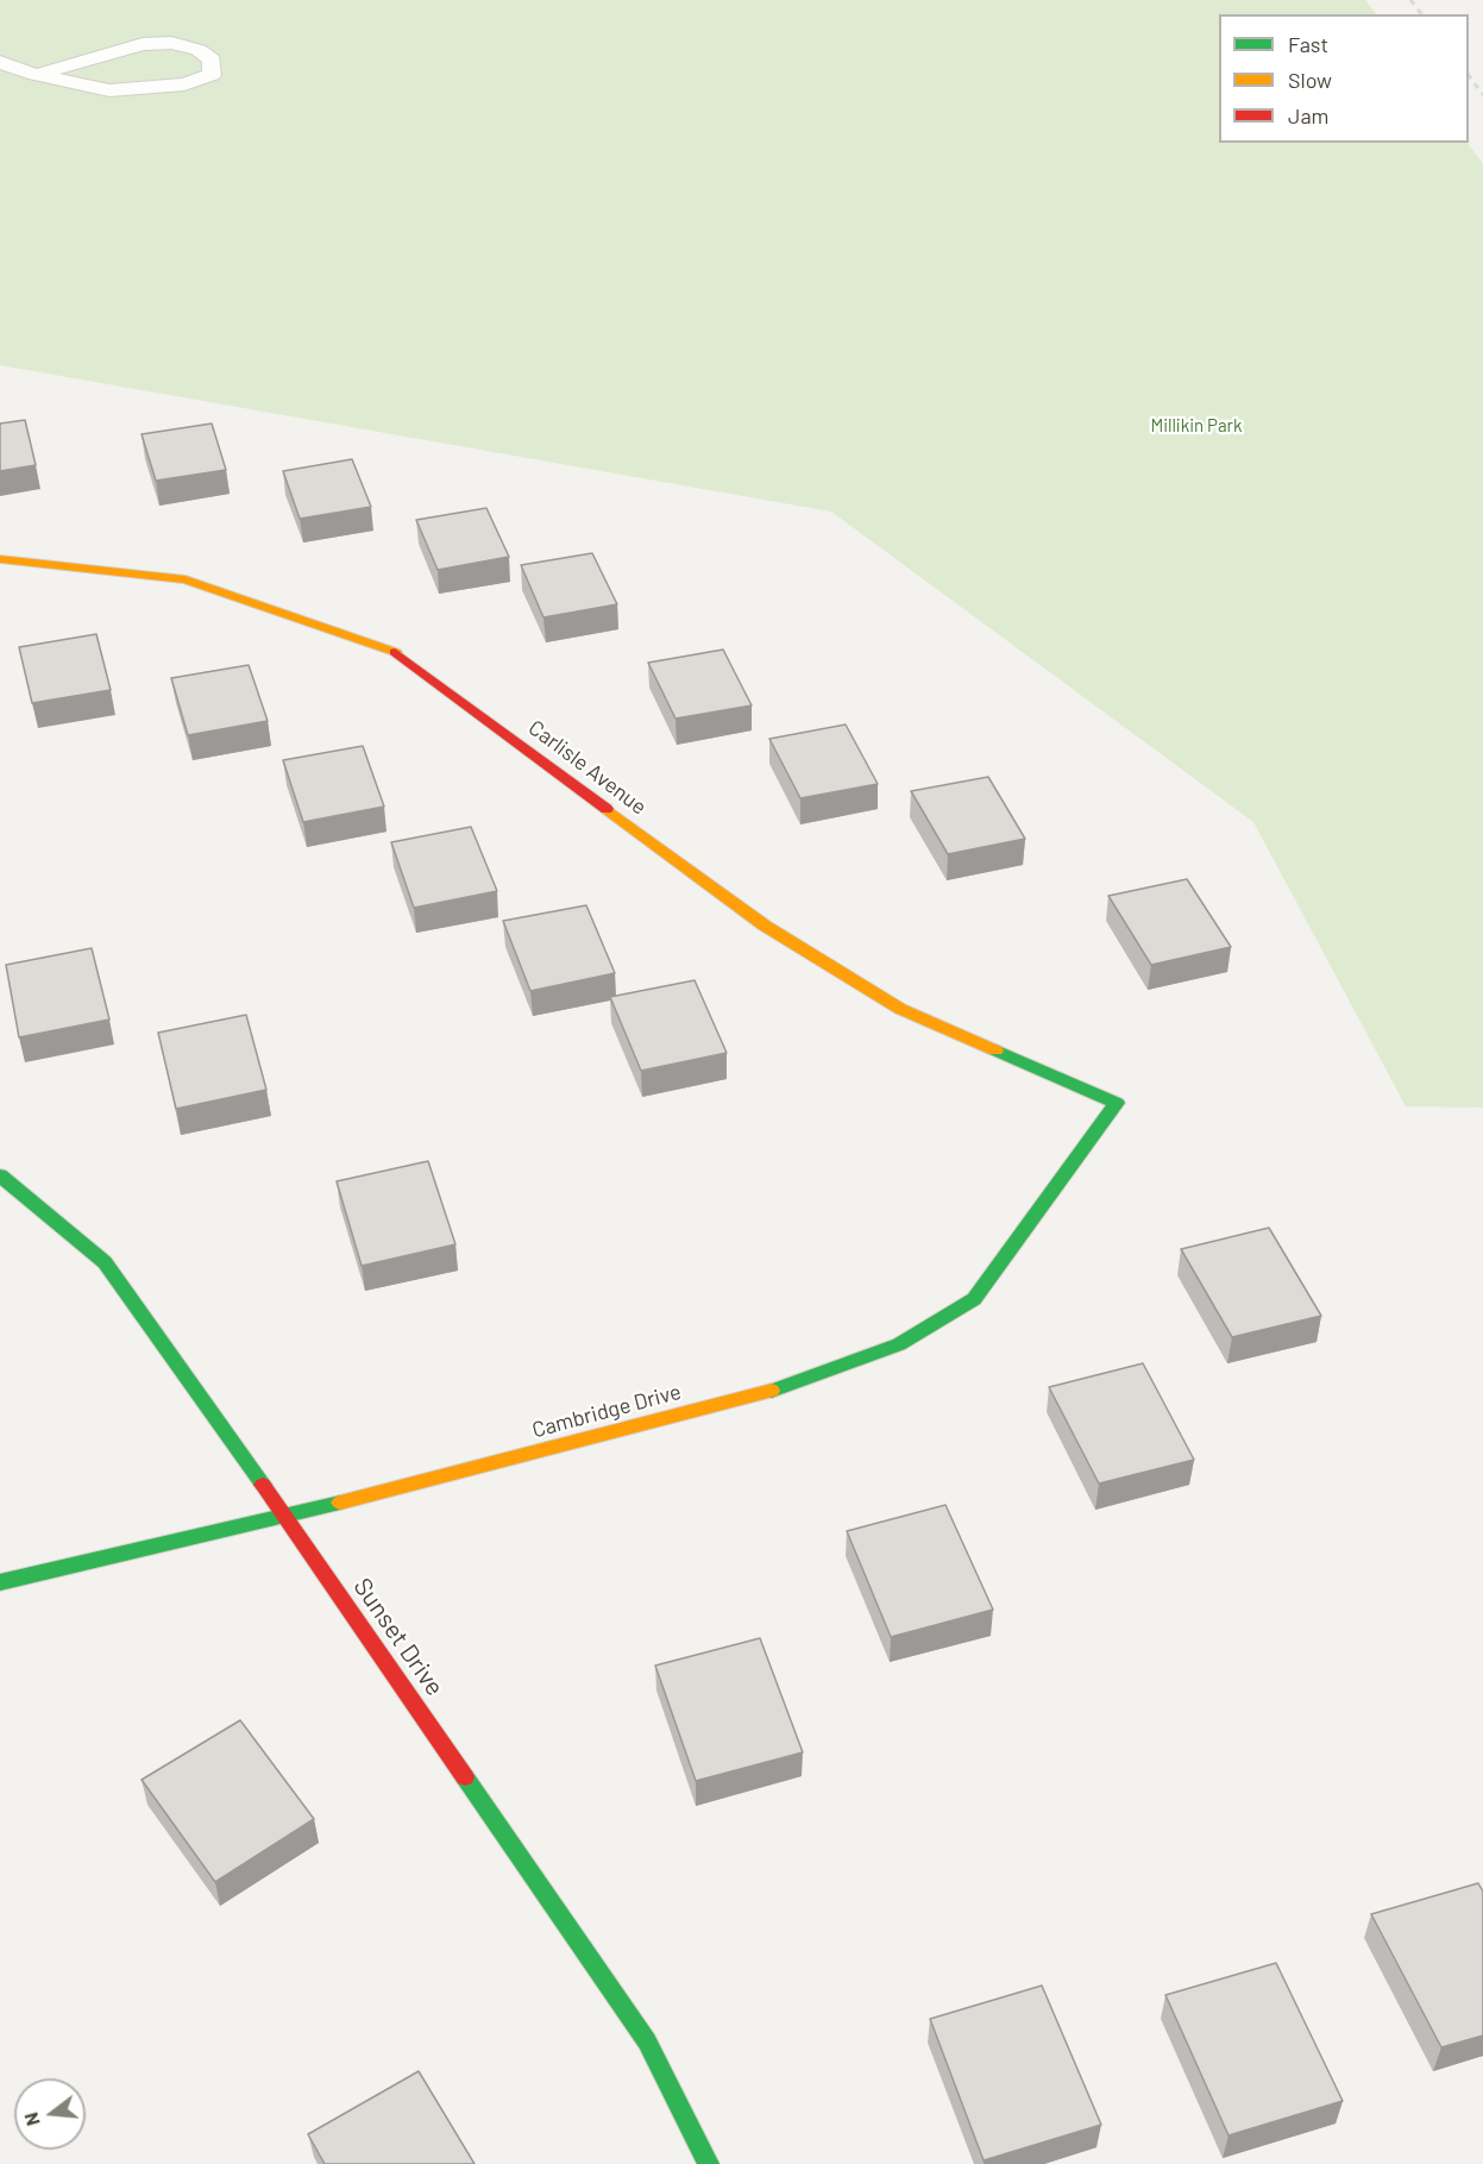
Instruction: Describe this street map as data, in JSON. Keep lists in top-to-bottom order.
{
  "streets": {
    "street": ["Carlisle Avenue", "Cambridge Drive", "Sunset Drive"]
  },
  "crossings": [
    ["Carlisle Avenue", "Cambridge Drive"],
    ["Cambridge Drive", "Sunset Drive"]
  ],
  "parks": ["Millikin Park"],
  "legend": ["Fast", "Slow", "Jam"],
  "north": "left"
}
